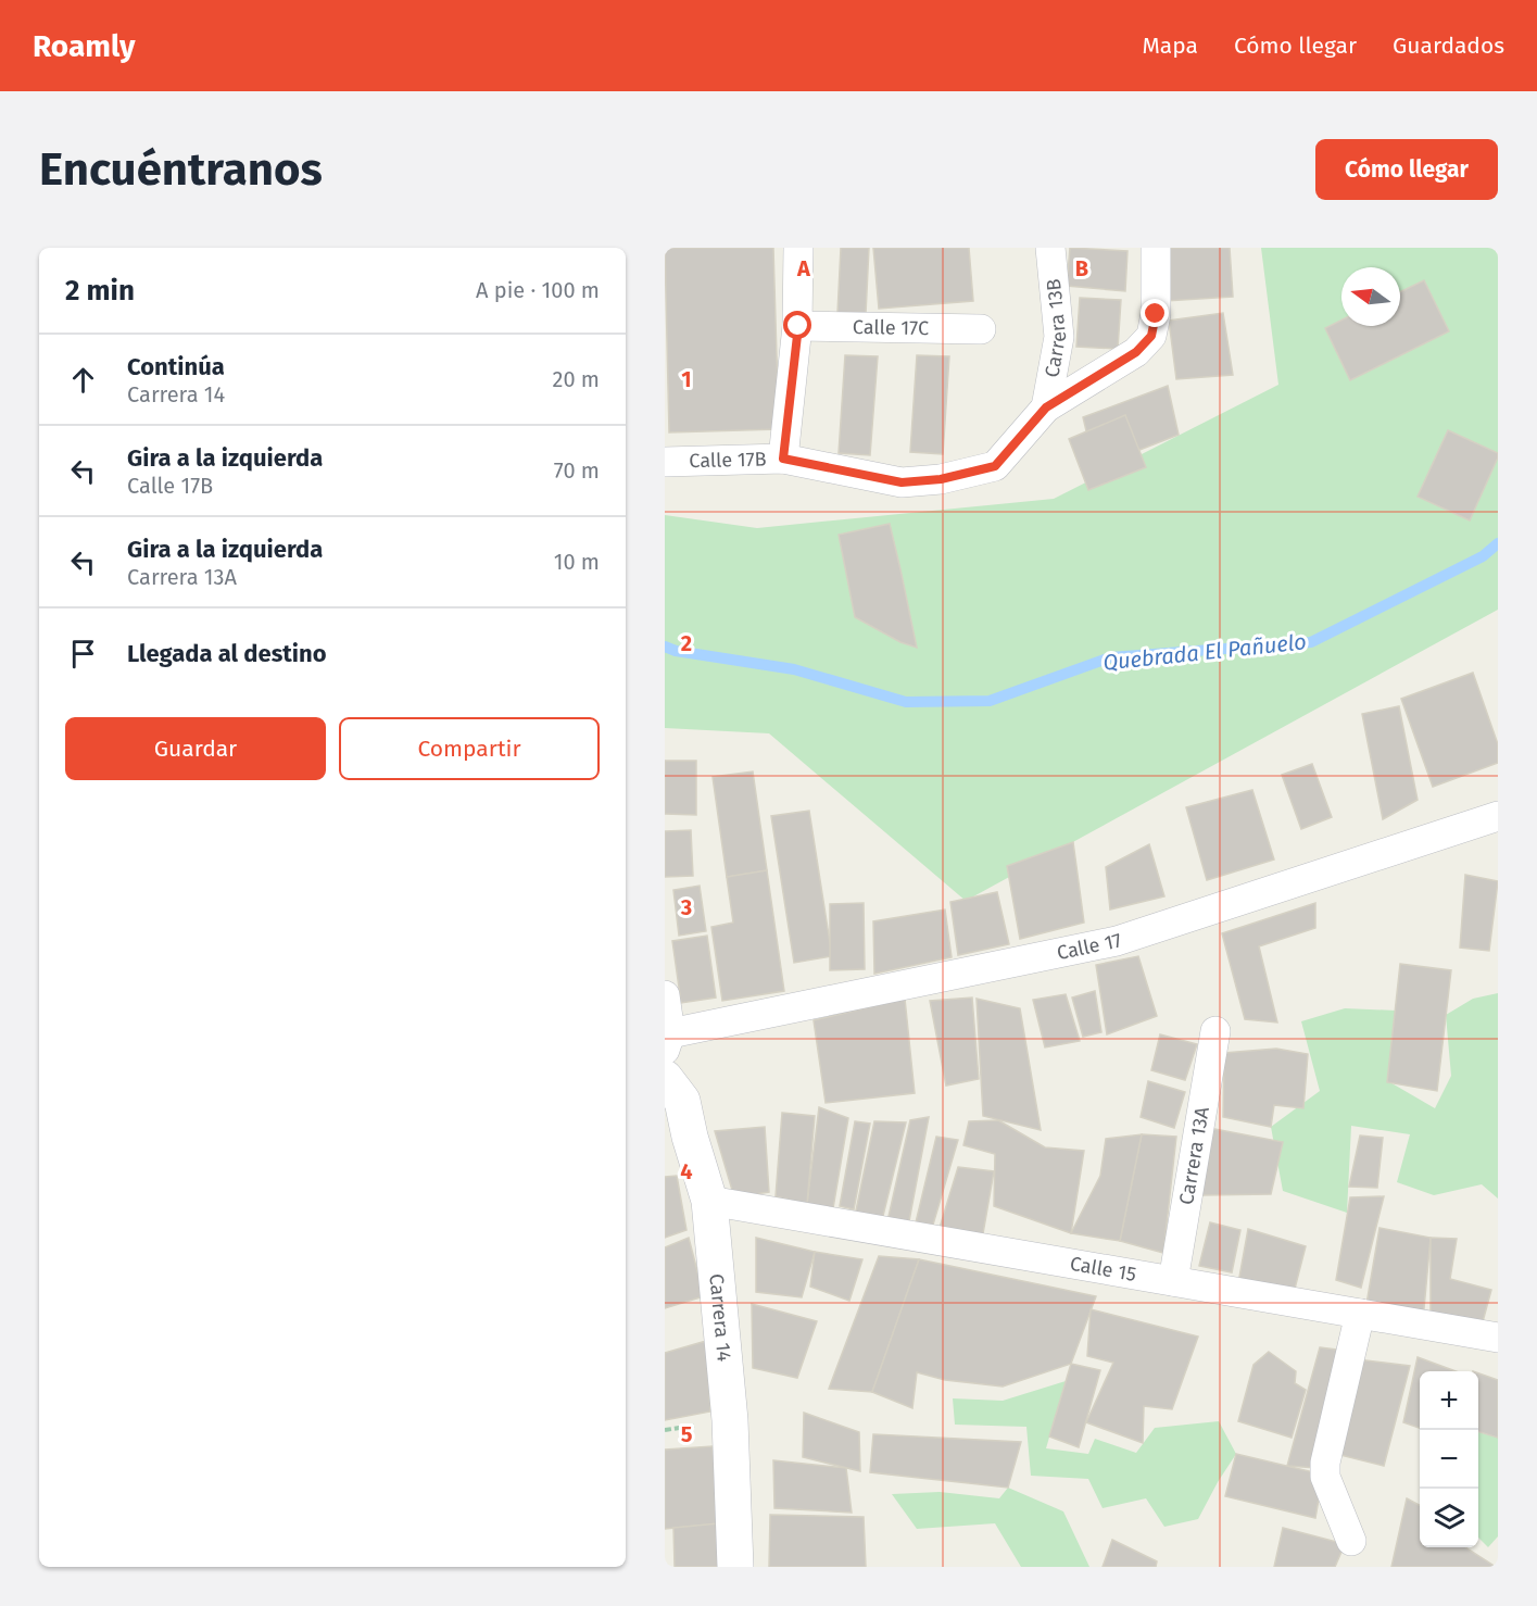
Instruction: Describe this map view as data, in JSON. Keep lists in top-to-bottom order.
{
  "streets": {
    "street": [
      "Calle 17C",
      "Carrera 13B",
      "Calle 17B",
      "Calle 17",
      "Carrera 13A",
      "Calle 15",
      "Carrera 14"
    ]
  },
  "crossings": [
    ["Carrera 13B", "Calle 17B"],
    ["Carrera 13A", "Calle 15"],
    ["Calle 15", "Carrera 14"]
  ],
  "water": ["Quebrada El Pañuelo"],
  "north": "left",
  "page": {
    "header": "Roamly",
    "nav": ["Mapa", "Cómo llegar", "Guardados"],
    "buttons": [
      "Cómo llegar",
      ["Guardar", "Compartir"]
    ],
    "title": "Encuéntranos",
    "heading": ["2 min", "A pie · 100 m"],
    "list": [
      ["Continúa", "Carrera 14", "20 m"],
      ["Gira a la izquierda", "Calle 17B", "70 m"],
      ["Gira a la izquierda", "Carrera 13A", "10 m"],
      "Llegada al destino"
    ],
    "map_buttons": ["+", "−"]
  },
  "grid": {
    "columns": ["A", "B"],
    "rows": [
      "1",
      "2",
      "3",
      "4",
      "5"
    ]
  }
}
